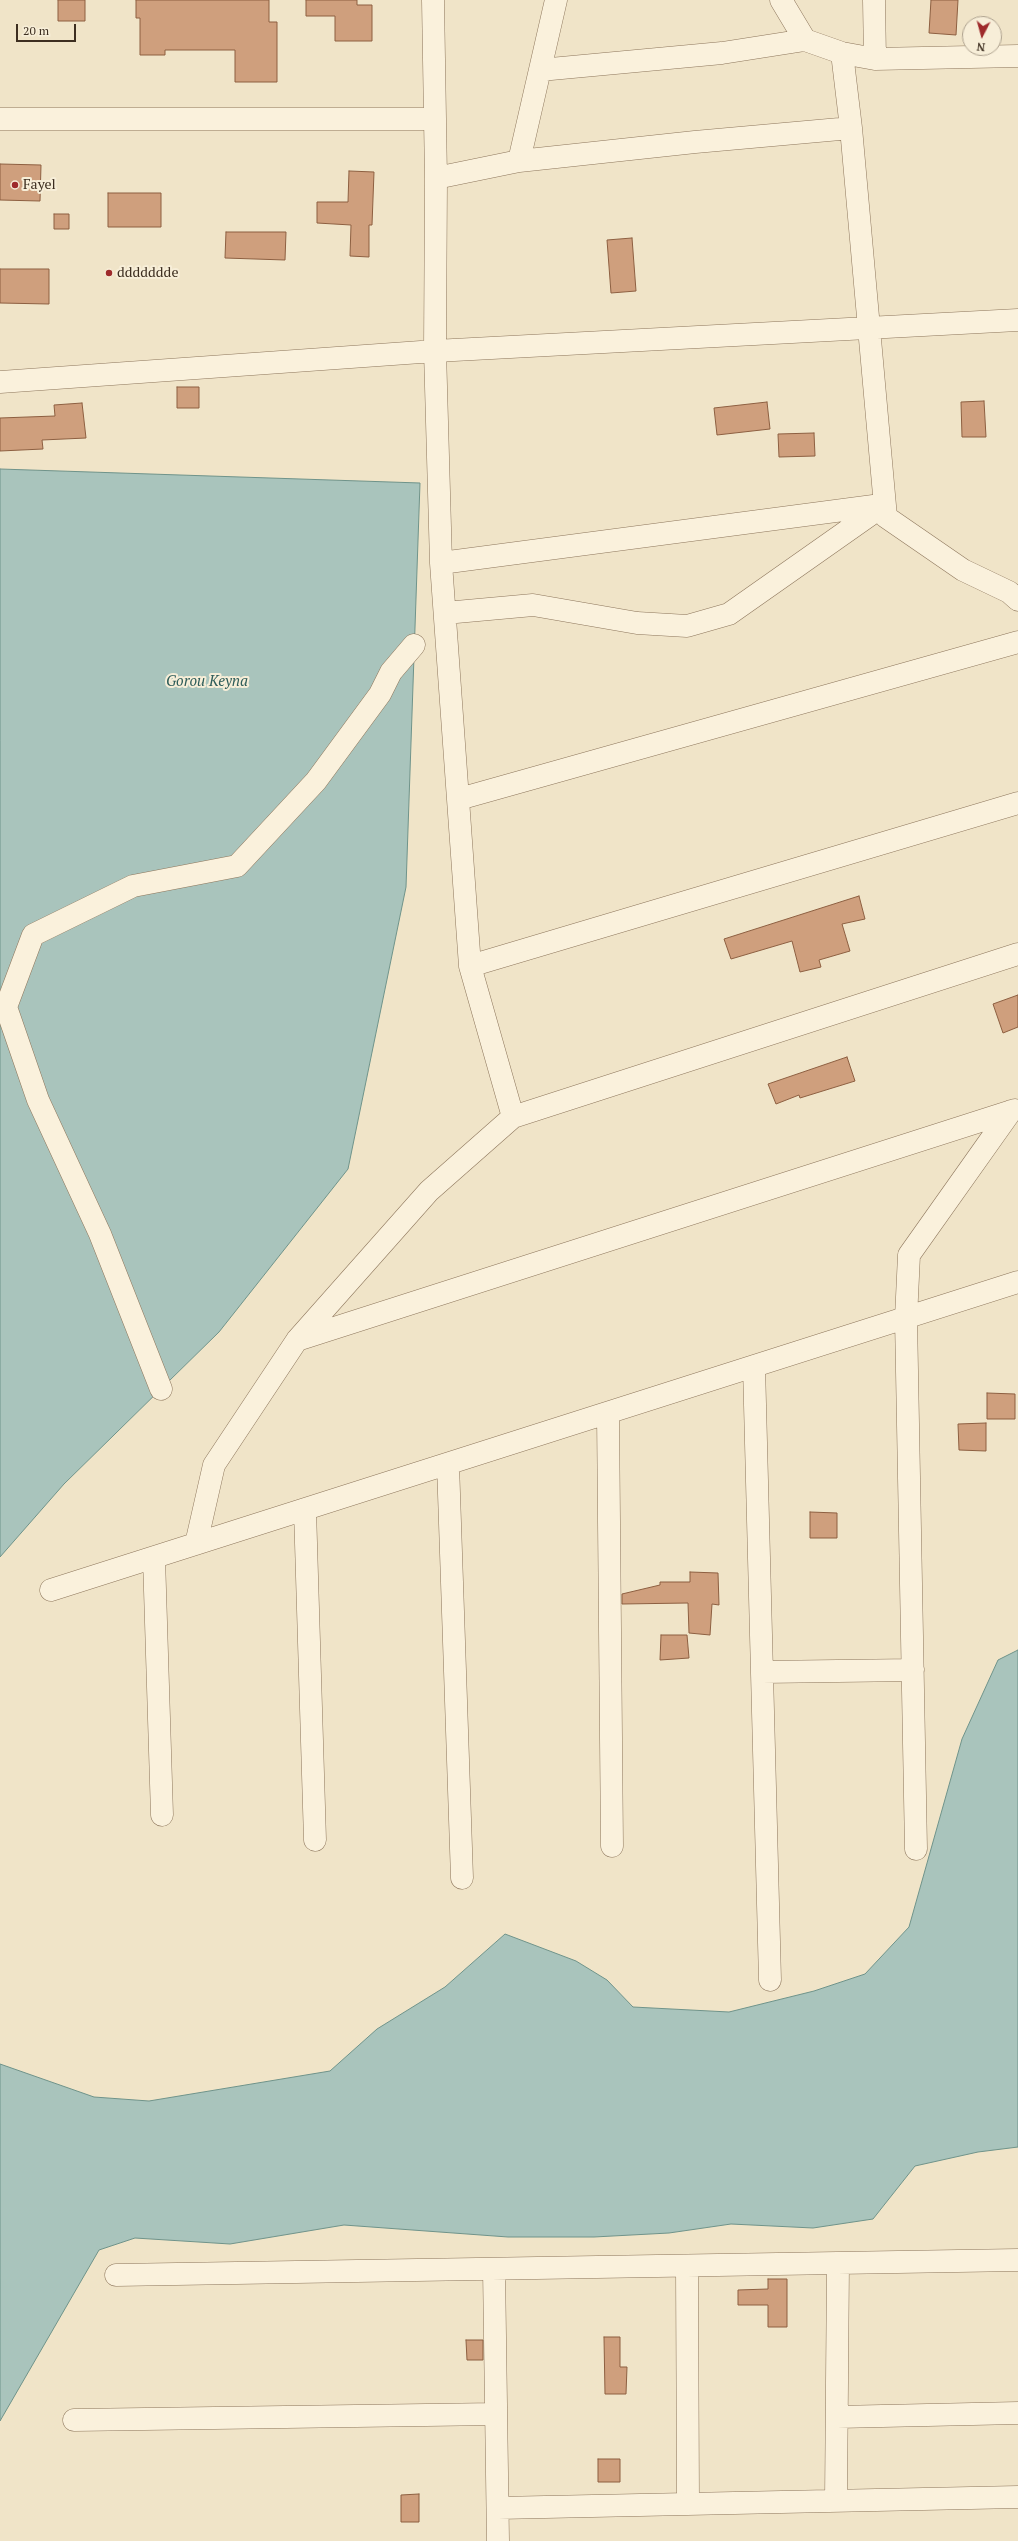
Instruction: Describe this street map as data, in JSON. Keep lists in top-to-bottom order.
{
  "water": ["Gorou Keyna"],
  "places": ["Fayel", "ddddddde"],
  "scale_bar": "20 m",
  "north": "bottom"
}
